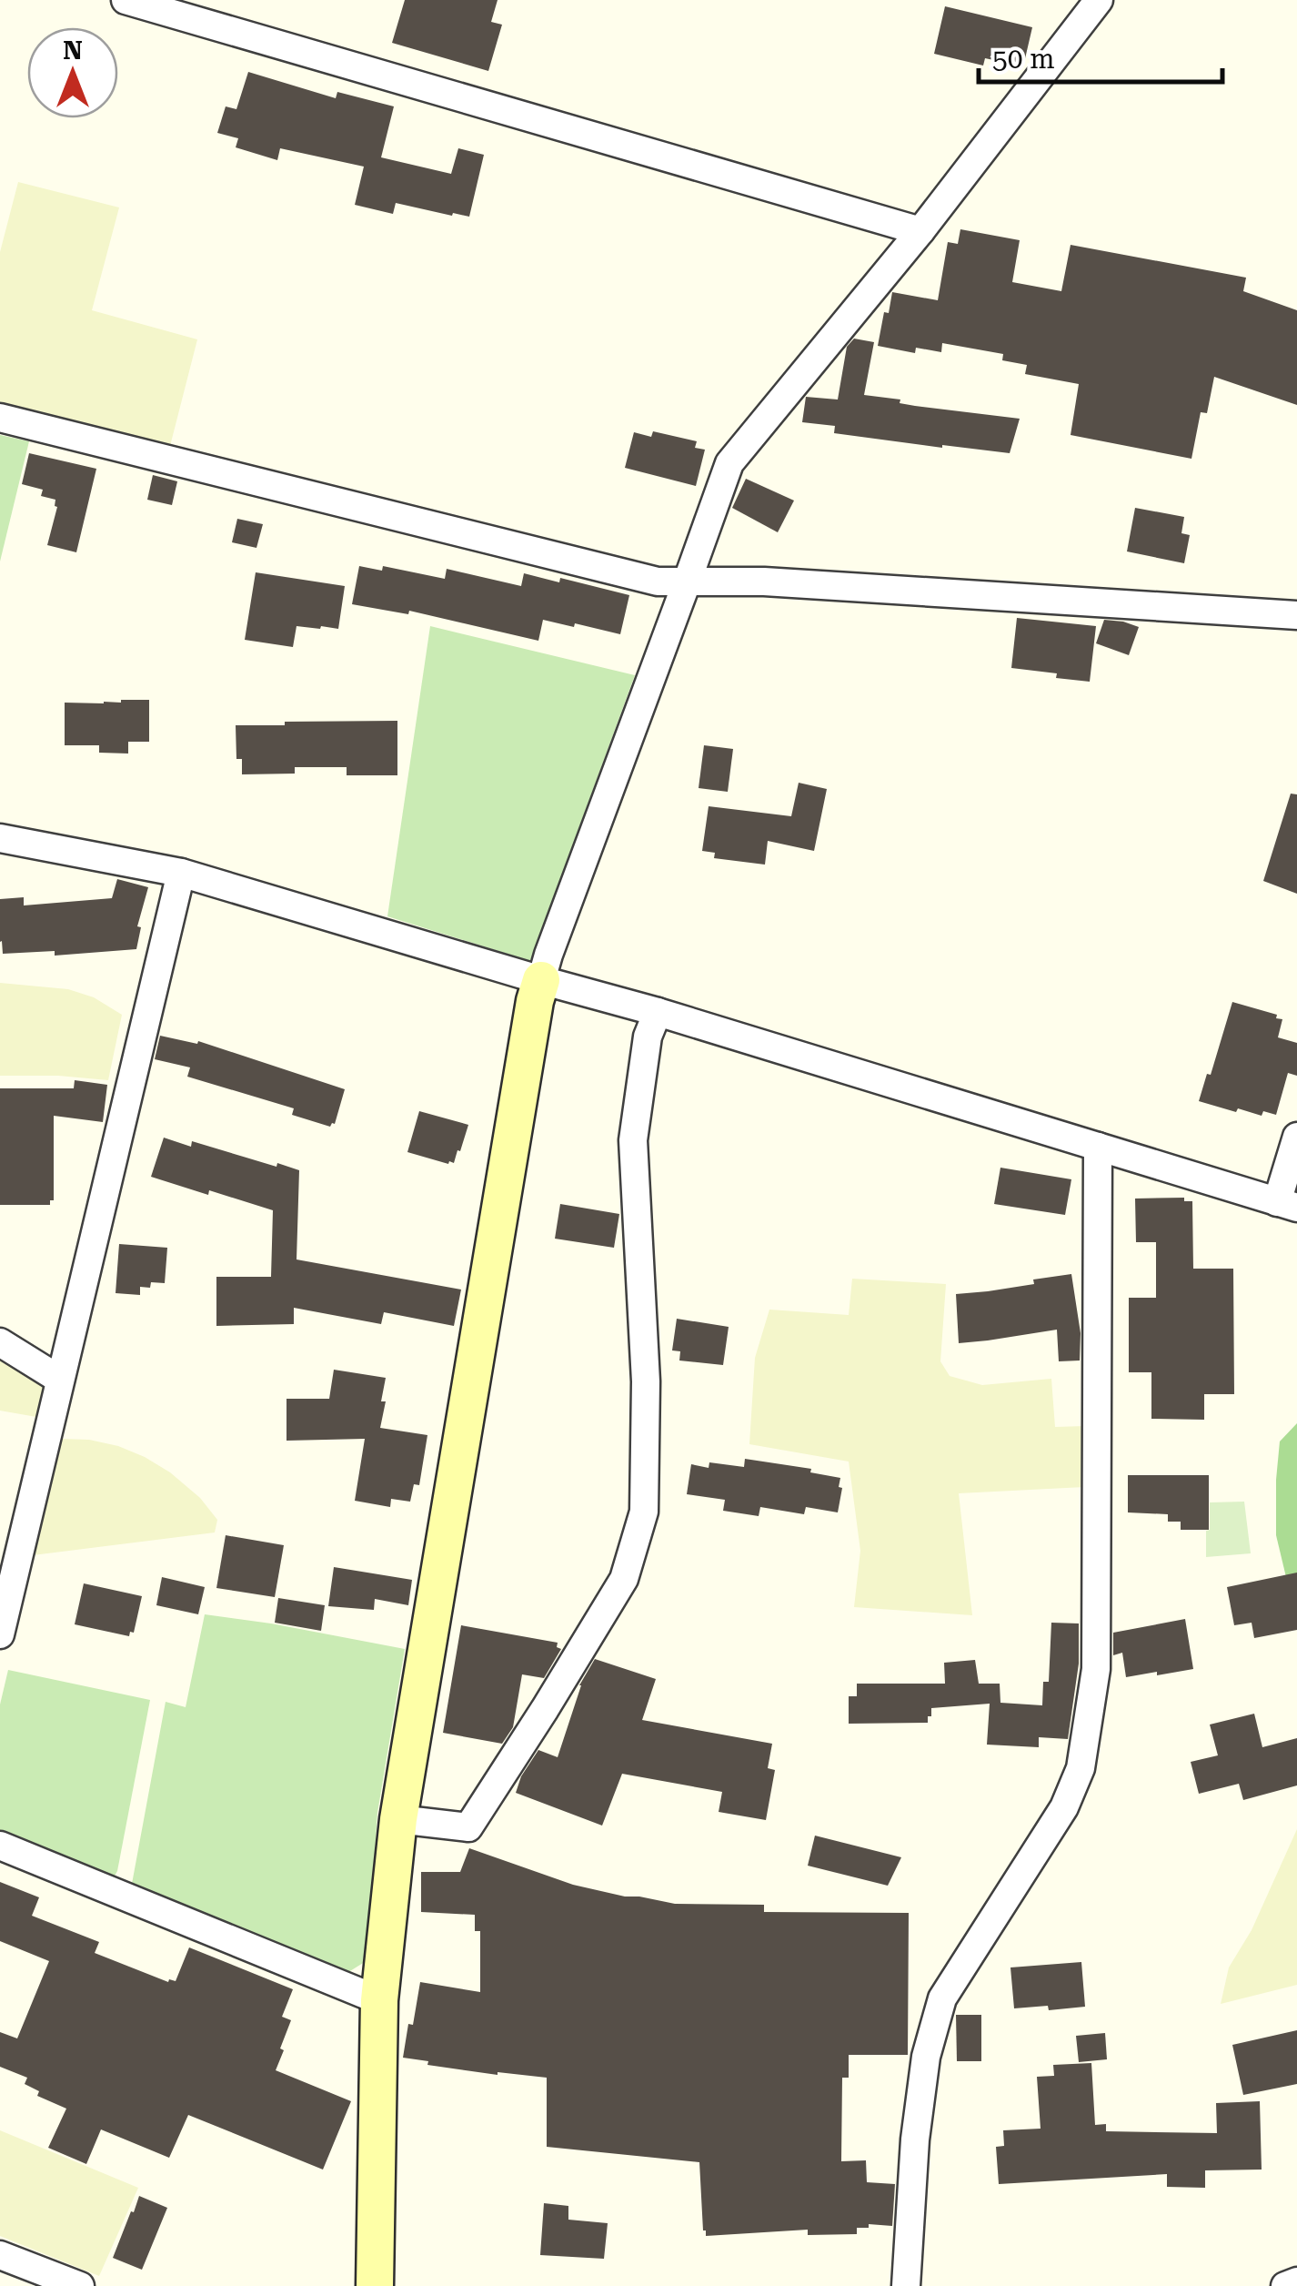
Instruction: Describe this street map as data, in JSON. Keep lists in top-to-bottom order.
{
  "scale_bar": "50 m",
  "north": "top"
}
